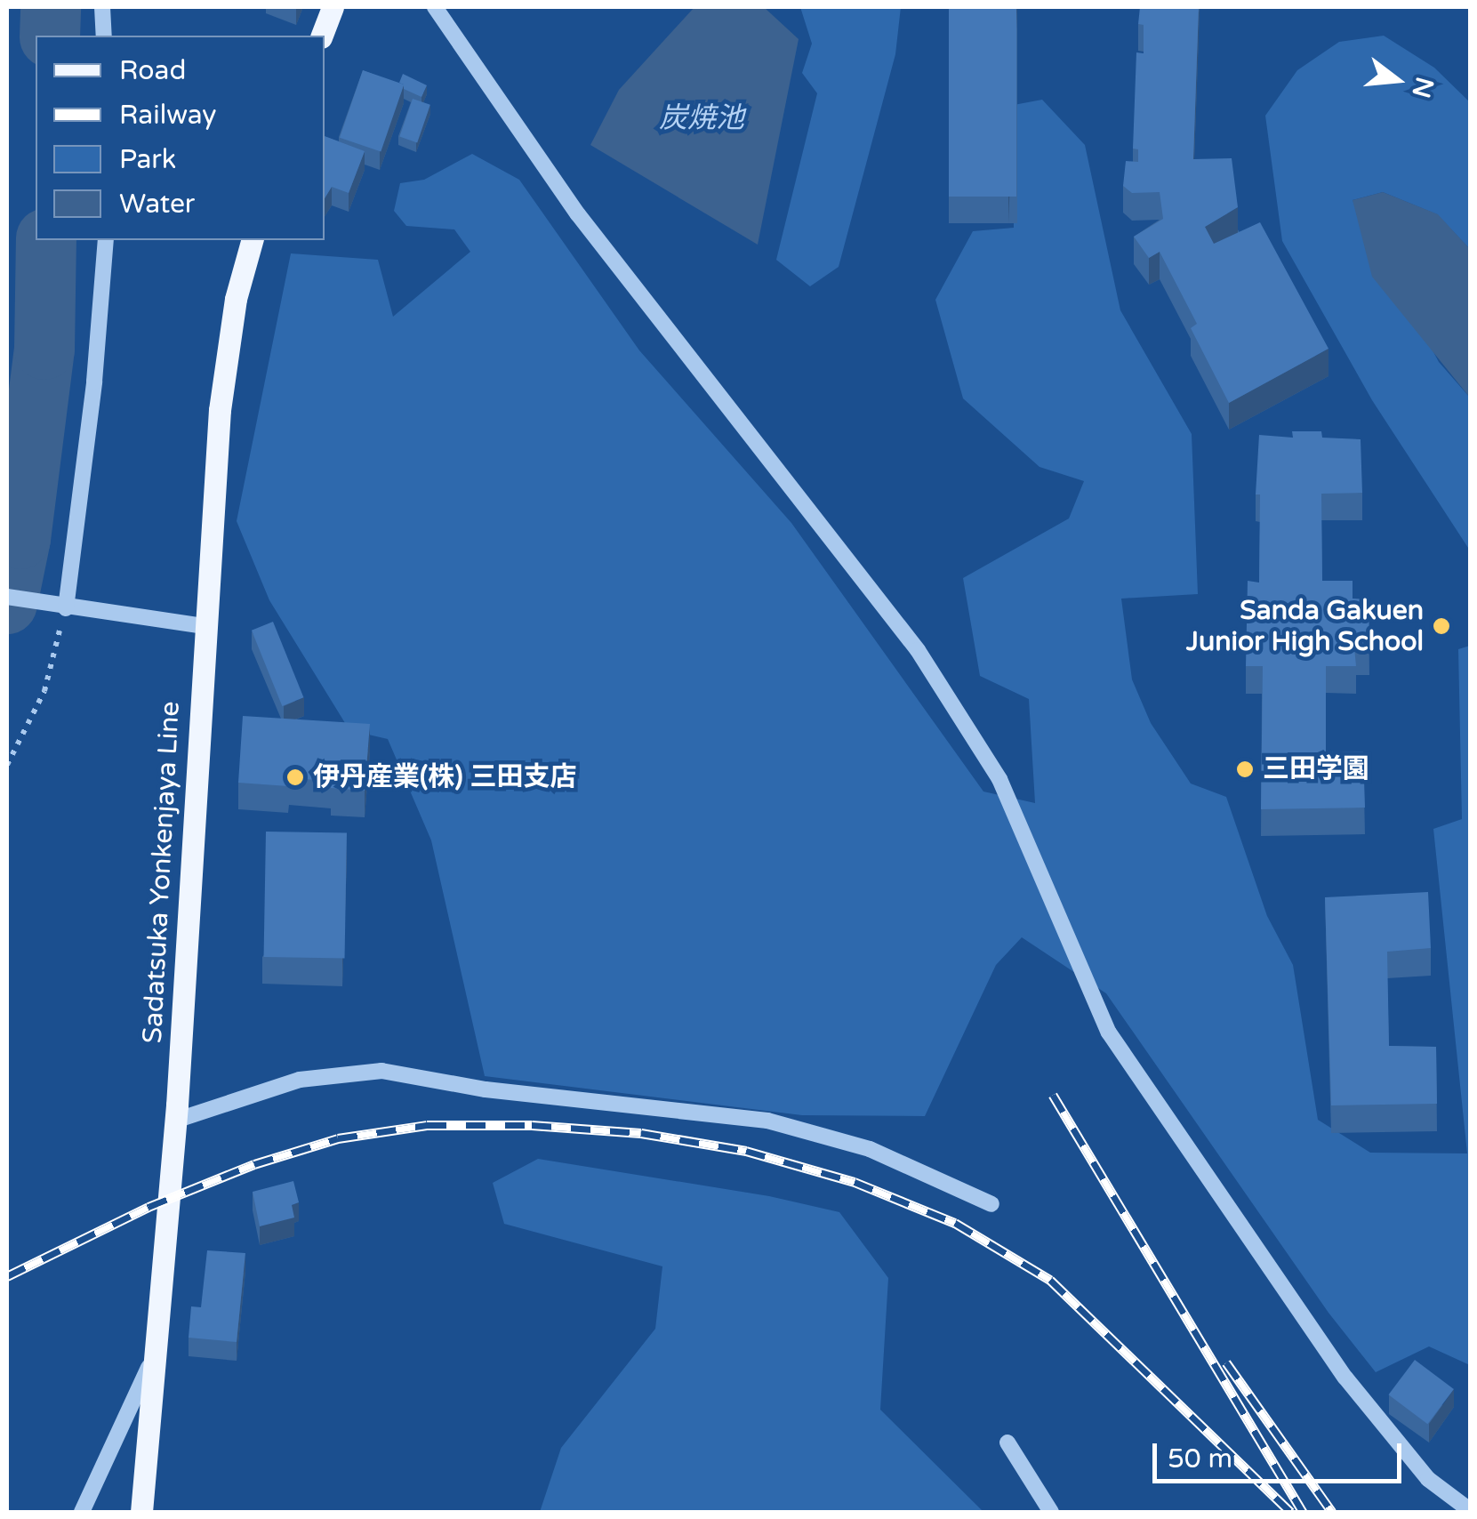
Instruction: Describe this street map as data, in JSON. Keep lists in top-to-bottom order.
{
  "streets": {
    "main road": ["Sadatsuka Yonkenjaya Line"]
  },
  "water": ["炭焼池"],
  "places": ["Sanda Gakuen Junior High School", "三田学園", "伊丹産業(株) 三田支店"],
  "legend": [
    "Road",
    "Railway",
    "Park",
    "Water"
  ],
  "scale_bar": "50 m",
  "north": "right"
}
